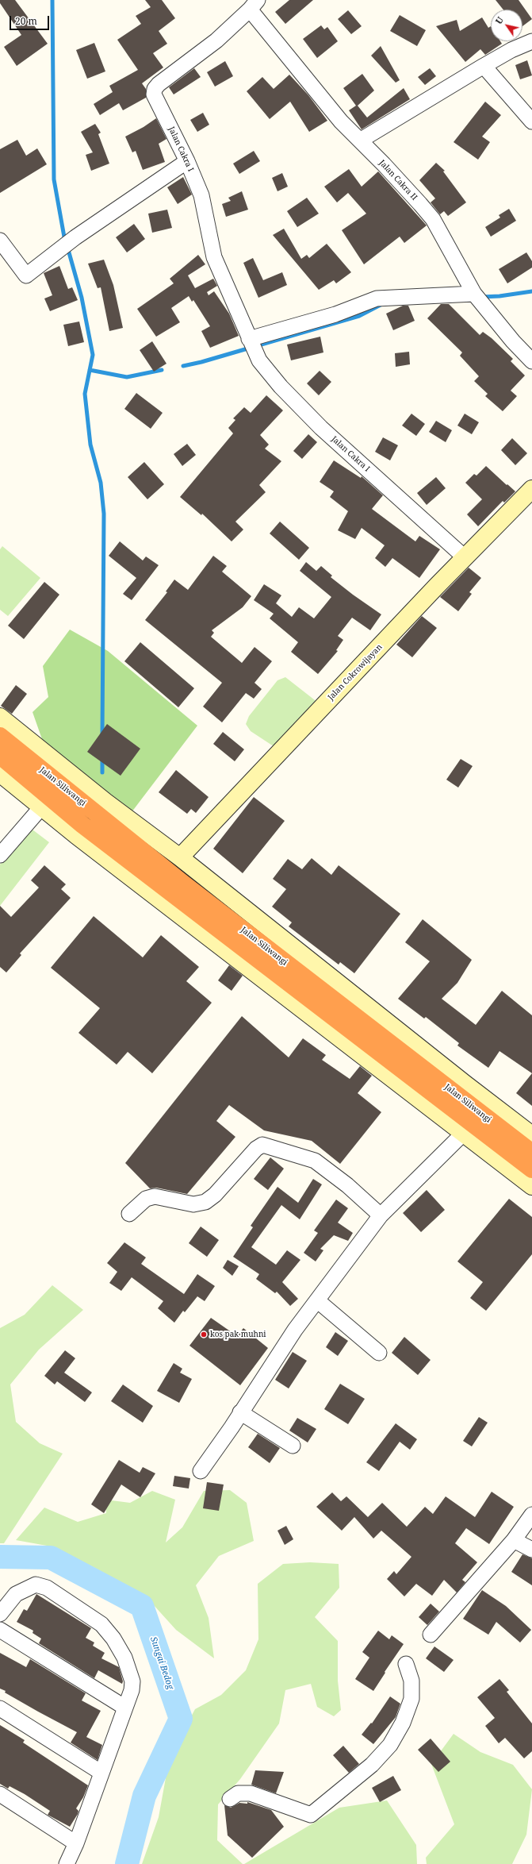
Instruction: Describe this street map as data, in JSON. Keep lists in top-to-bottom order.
{
  "streets": {
    "highway": ["Jalan Siliwangi"],
    "street": ["Jalan Cakra I", "Jalan Cakra II", "Jalan Cokrowijayan"]
  },
  "crossings": [
    ["Jalan Cakra I", "Jalan Cakra II"],
    ["Jalan Cakra I", "Jalan Cokrowijayan"]
  ],
  "water": ["Sungai Bedog"],
  "places": ["kos pak muhni"],
  "scale_bar": "20 m",
  "north": "top left"
}
